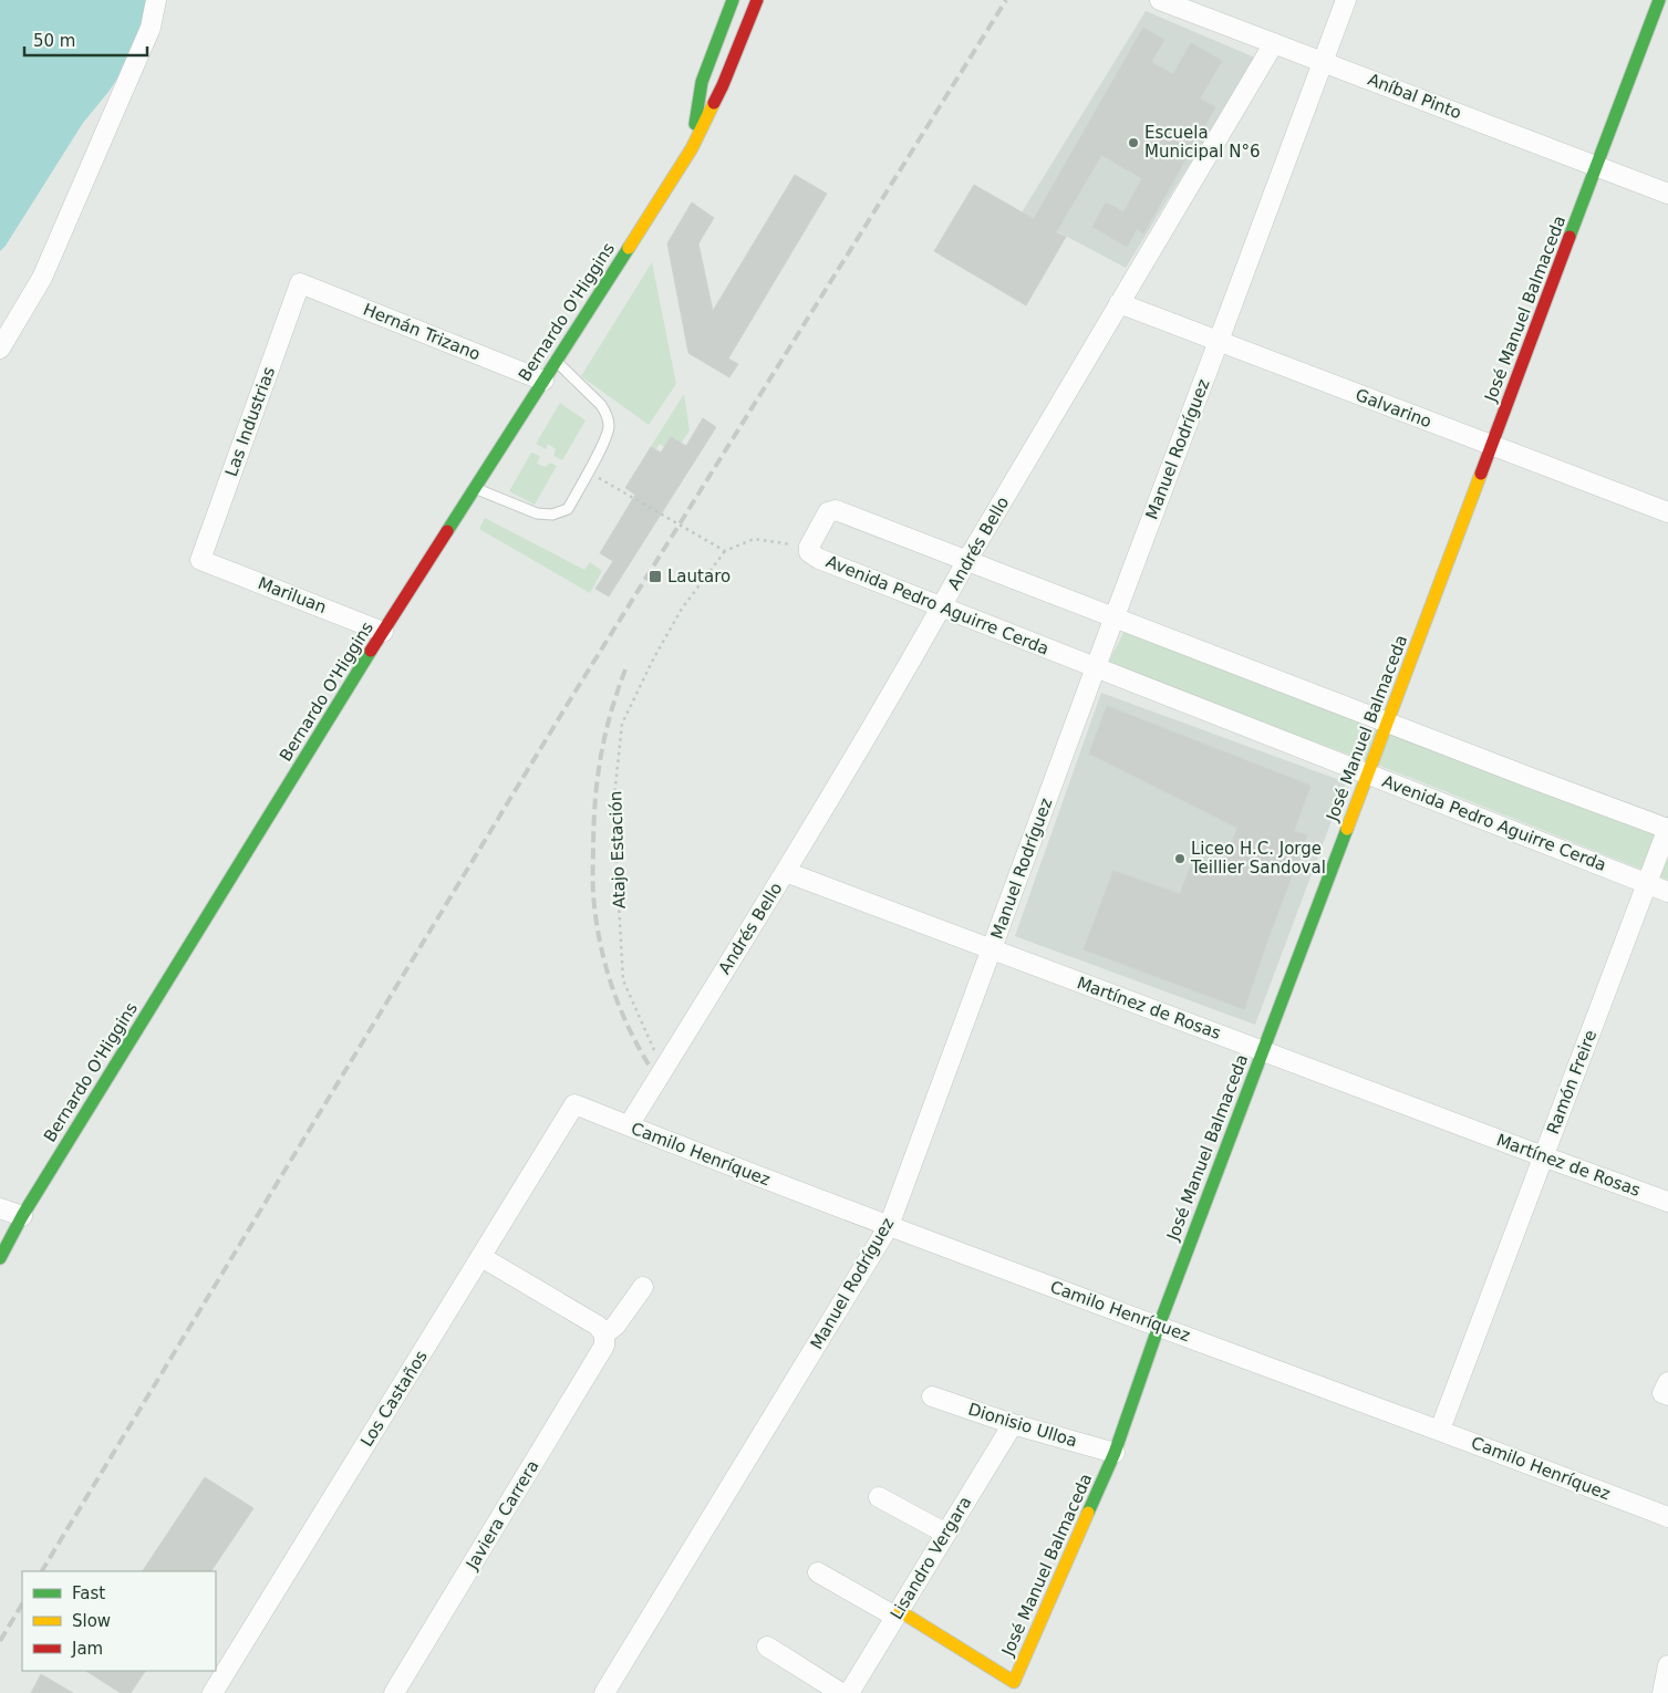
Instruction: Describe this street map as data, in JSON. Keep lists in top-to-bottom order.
{
  "streets": {
    "street": [
      "Aníbal Pinto",
      "José Manuel Balmaceda",
      "Bernardo O'Higgins",
      "Hernán Trizano",
      "Galvarino",
      "Las Industrias",
      "Manuel Rodríguez",
      "Andrés Bello",
      "Mariluan",
      "Avenida Pedro Aguirre Cerda",
      "Martínez de Rosas",
      "Ramón Freire",
      "Camilo Henríquez",
      "Los Castaños",
      "Dionisio Ulloa",
      "Javiera Carrera",
      "Lisandro Vergara"
    ],
    "path": ["Atajo Estación"]
  },
  "crossings": [
    ["Aníbal Pinto", "José Manuel Balmaceda"],
    ["Aníbal Pinto", "Manuel Rodríguez"],
    ["Aníbal Pinto", "Andrés Bello"],
    ["José Manuel Balmaceda", "Galvarino"],
    ["José Manuel Balmaceda", "Avenida Pedro Aguirre Cerda"],
    ["José Manuel Balmaceda", "Martínez de Rosas"],
    ["José Manuel Balmaceda", "Camilo Henríquez"],
    ["José Manuel Balmaceda", "Dionisio Ulloa"],
    ["José Manuel Balmaceda", "Lisandro Vergara"],
    ["Bernardo O'Higgins", "Hernán Trizano"],
    ["Bernardo O'Higgins", "Mariluan"],
    ["Hernán Trizano", "Las Industrias"],
    ["Galvarino", "Manuel Rodríguez"],
    ["Galvarino", "Andrés Bello"],
    ["Las Industrias", "Mariluan"],
    ["Manuel Rodríguez", "Avenida Pedro Aguirre Cerda"],
    ["Manuel Rodríguez", "Martínez de Rosas"],
    ["Manuel Rodríguez", "Camilo Henríquez"],
    ["Andrés Bello", "Avenida Pedro Aguirre Cerda"],
    ["Andrés Bello", "Atajo Estación"],
    ["Andrés Bello", "Martínez de Rosas"],
    ["Andrés Bello", "Camilo Henríquez"],
    ["Avenida Pedro Aguirre Cerda", "Ramón Freire"],
    ["Martínez de Rosas", "Ramón Freire"],
    ["Ramón Freire", "Camilo Henríquez"],
    ["Camilo Henríquez", "Los Castaños"],
    ["Dionisio Ulloa", "Lisandro Vergara"]
  ],
  "places": {
    "other": ["Escuela Municipal N°6", "Liceo H.C. Jorge Teillier Sandoval"],
    "transit": ["Lautaro"]
  },
  "legend": ["Fast", "Slow", "Jam"],
  "scale_bar": "50 m"
}
